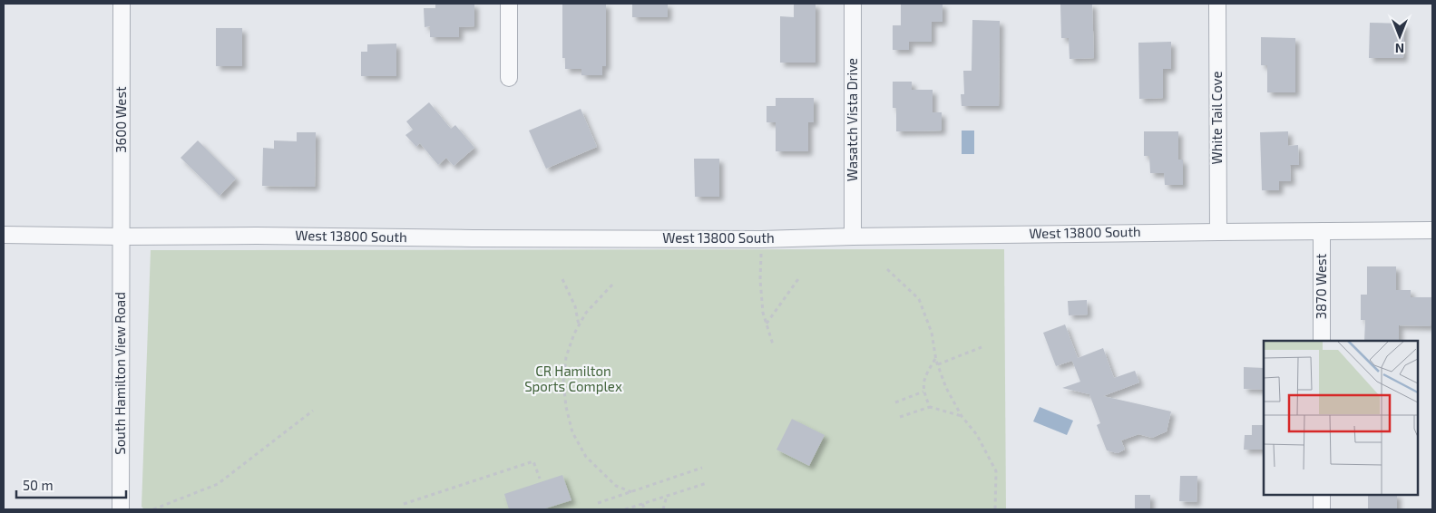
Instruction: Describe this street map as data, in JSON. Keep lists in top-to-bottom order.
{
  "streets": {
    "street": [
      "White Tail Cove",
      "3600 West",
      "Wasatch Vista Drive",
      "West 13800 South",
      "3870 West",
      "South Hamilton View Road"
    ]
  },
  "crossings": [
    ["White Tail Cove", "West 13800 South"],
    ["3600 West", "West 13800 South"],
    ["3600 West", "South Hamilton View Road"],
    ["Wasatch Vista Drive", "West 13800 South"],
    ["West 13800 South", "3870 West"],
    ["West 13800 South", "South Hamilton View Road"]
  ],
  "parks": ["CR Hamilton Sports Complex"],
  "scale_bar": "50 m",
  "north": "bottom"
}
